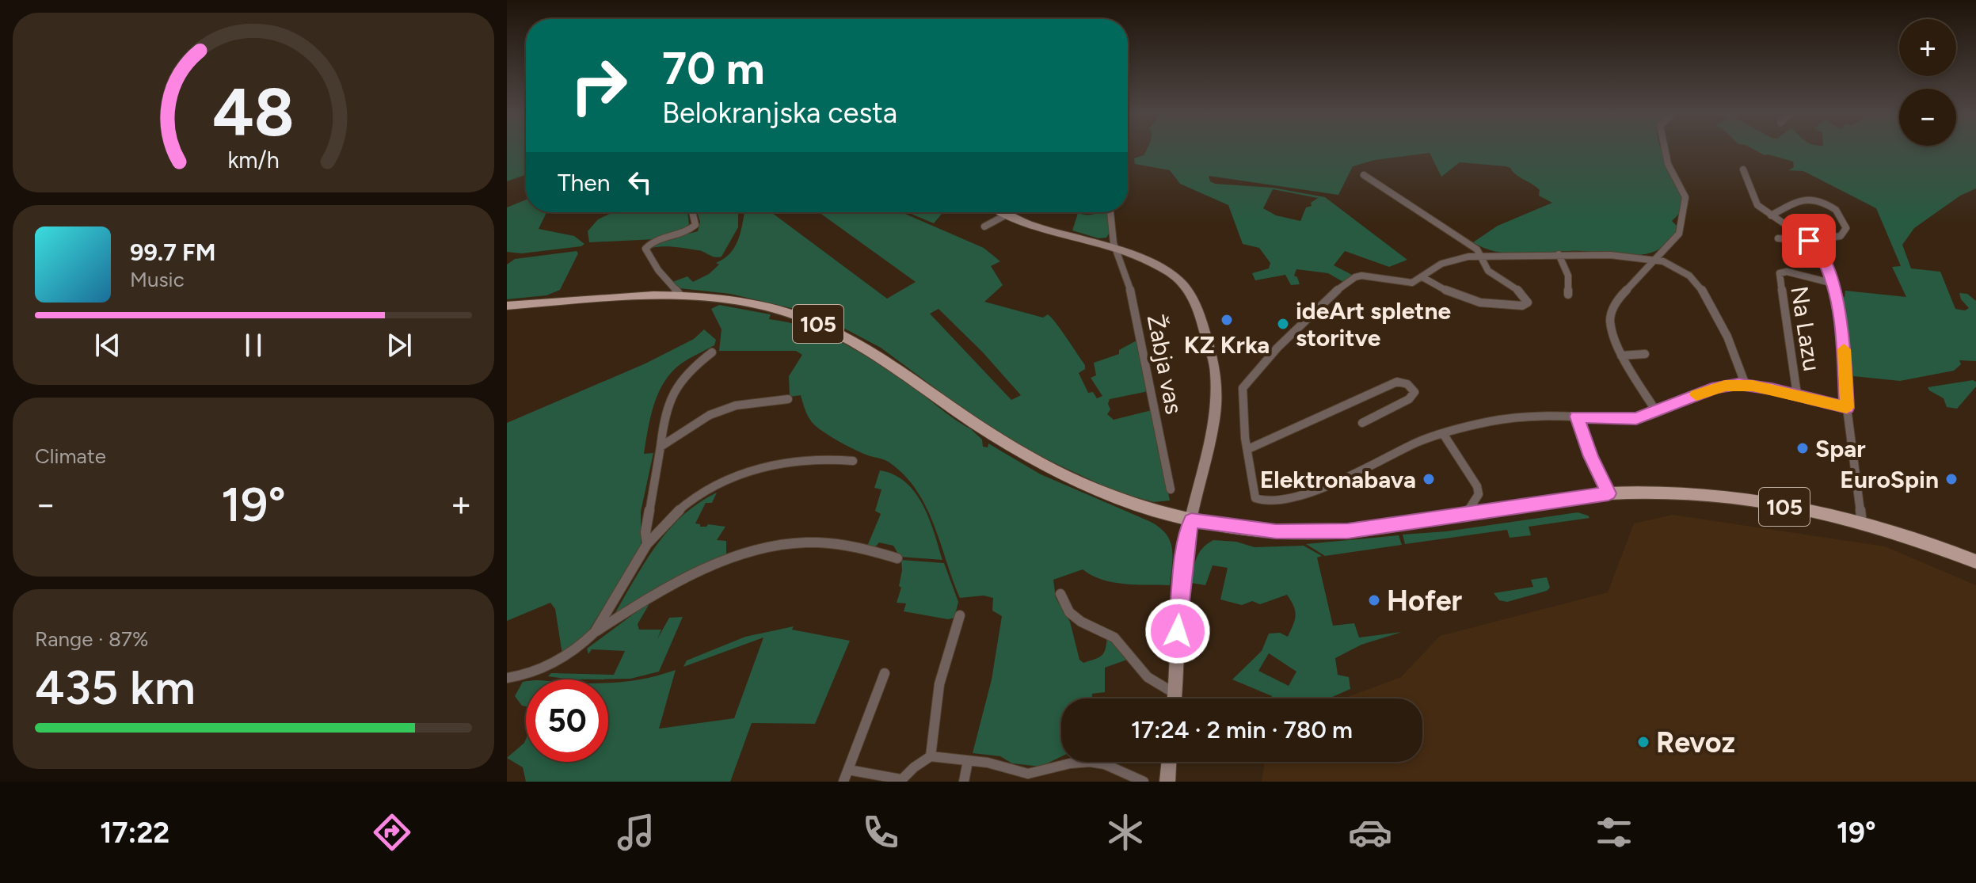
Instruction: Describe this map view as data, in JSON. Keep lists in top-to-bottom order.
{
  "streets": {
    "main road": ["105"],
    "street": ["Na Lazu", "Žabja vas"]
  },
  "places": [
    "KZ Krka",
    "ideArt spletne storitve",
    "Spar",
    "Elektronabava",
    "EuroSpin",
    "Hofer",
    "Revoz"
  ],
  "page": {
    "map_buttons": ["+", "−"],
    "turn": ["70 m", "Belokranjska cesta"],
    "then": "Then",
    "song": ["99.7 FM", "Music"],
    "tile": [
      "Climate",
      ["Range · 87%", "435 km"]
    ],
    "heat": ["−", "19°", "+"],
    "limit": "50",
    "trip": "17:24 · 2 min · 780 m",
    "tabs": ["17:22", "19°"],
    "gauge": ["48", "km/h"]
  }
}
